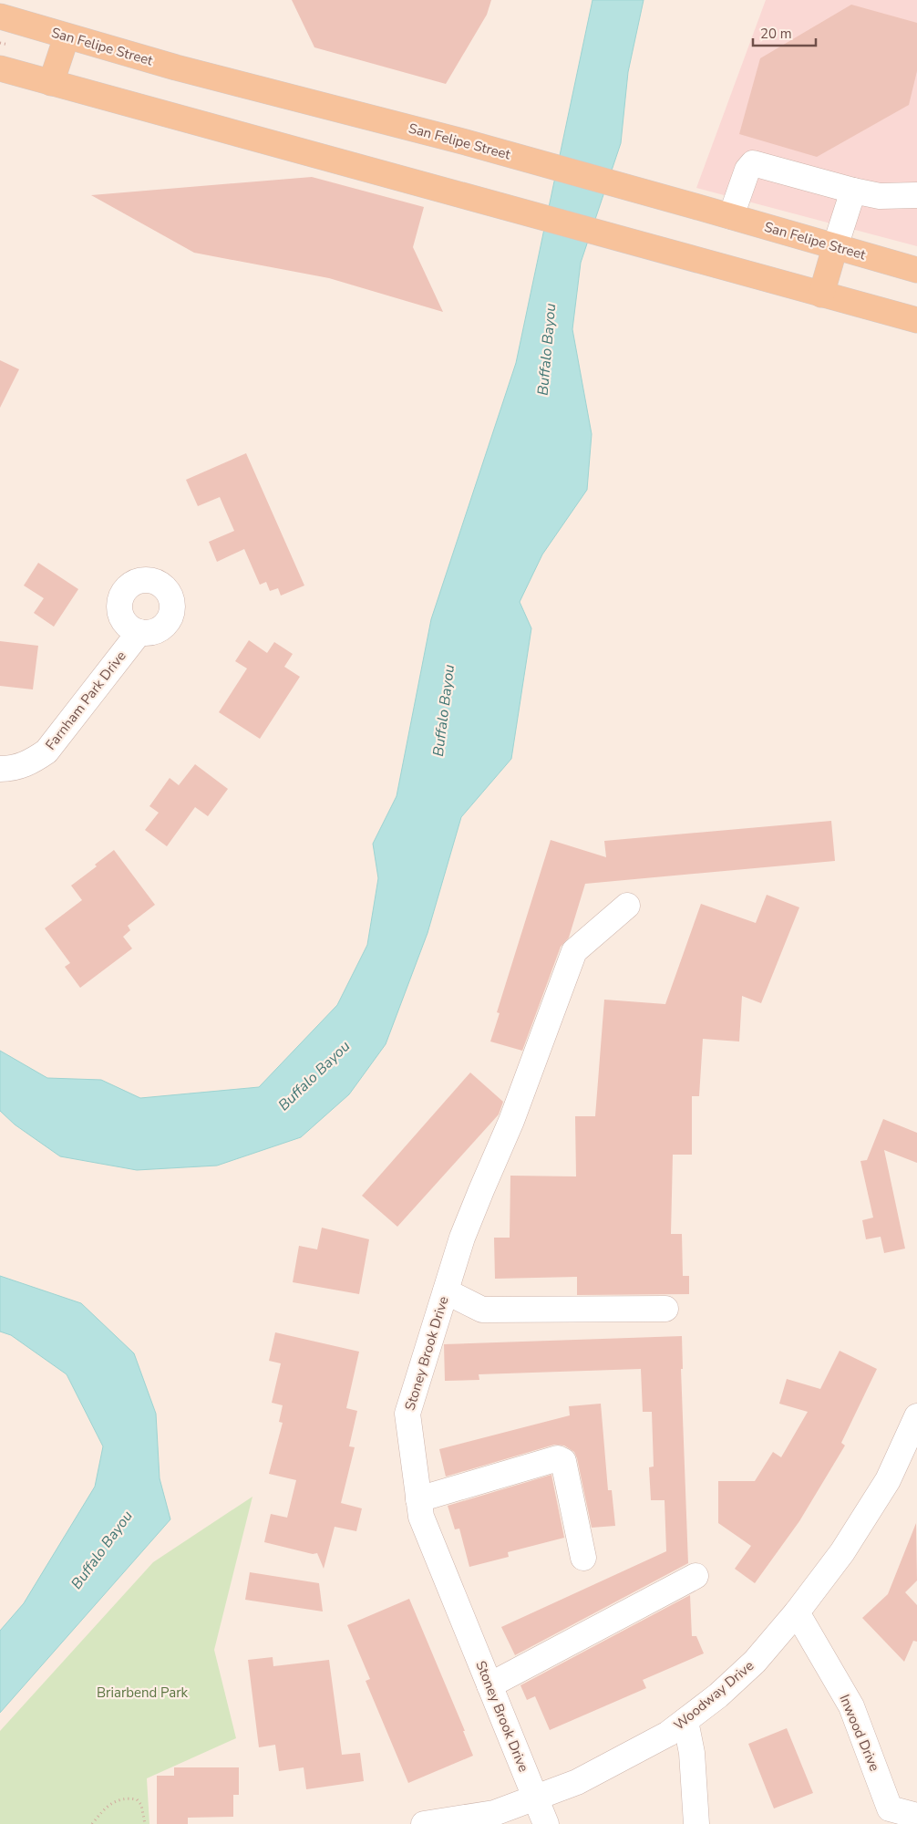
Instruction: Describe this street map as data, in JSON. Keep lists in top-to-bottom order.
{
  "streets": {
    "main road": ["San Felipe Street"],
    "street": [
      "Farnham Park Drive",
      "Stoney Brook Drive",
      "Woodway Drive",
      "Inwood Drive"
    ]
  },
  "crossings": [
    ["Stoney Brook Drive", "Woodway Drive"],
    ["Woodway Drive", "Inwood Drive"]
  ],
  "water": ["Buffalo Bayou"],
  "parks": ["Briarbend Park"],
  "scale_bar": "20 m"
}
